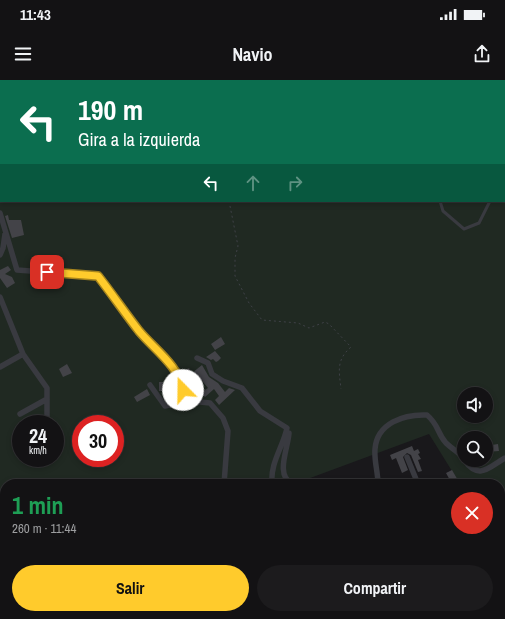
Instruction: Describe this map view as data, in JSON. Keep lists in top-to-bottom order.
{
  "page": {
    "status": "11:43",
    "header": "Navio",
    "turn": ["190 m", "Gira a la izquierda"],
    "speed": "24 km/h",
    "limit": "30",
    "heading": ["1 min", "260 m · 11:44"],
    "buttons": ["Salir", "Compartir"]
  }
}
